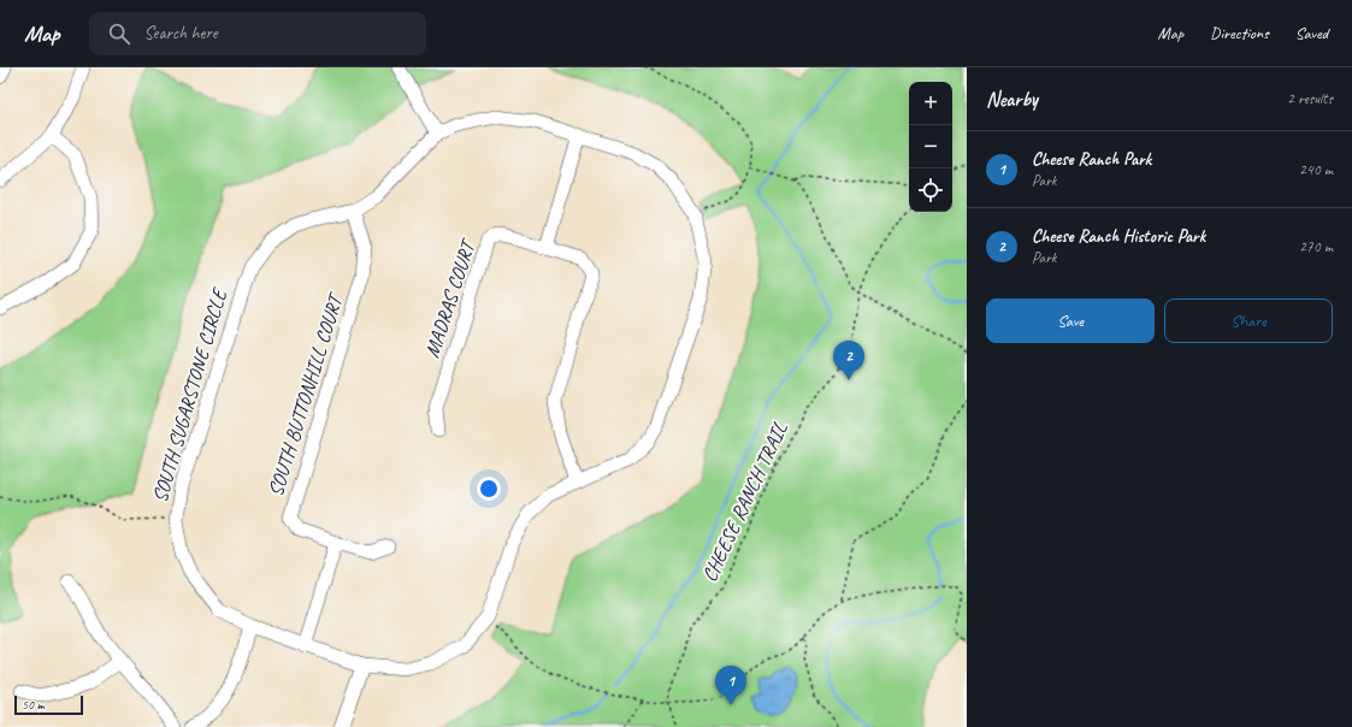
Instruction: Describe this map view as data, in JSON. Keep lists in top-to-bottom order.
{
  "streets": {
    "street": ["MADRAS COURT", "SOUTH SUGARSTONE CIRCLE", "SOUTH BUTTONHILL COURT"],
    "path": ["CHEESE RANCH TRAIL"]
  },
  "crossings": [
    ["MADRAS COURT", "SOUTH SUGARSTONE CIRCLE"],
    ["SOUTH SUGARSTONE CIRCLE", "SOUTH BUTTONHILL COURT"]
  ],
  "scale_bar": "50 m",
  "page": {
    "header": "Map",
    "search": "Search here",
    "nav": ["Map", "Directions", "Saved"],
    "heading": ["Nearby", "2 results"],
    "map_buttons": ["+", "−"],
    "list": [
      {
        "mark": "1",
        "name": "Cheese Ranch Park",
        "note": "Park",
        "value": "240 m"
      },
      {
        "mark": "2",
        "name": "Cheese Ranch Historic Park",
        "note": "Park",
        "value": "270 m"
      }
    ],
    "buttons": ["Save", "Share"],
    "pins": ["2", "1"],
    "scale": "50 m"
  }
}
